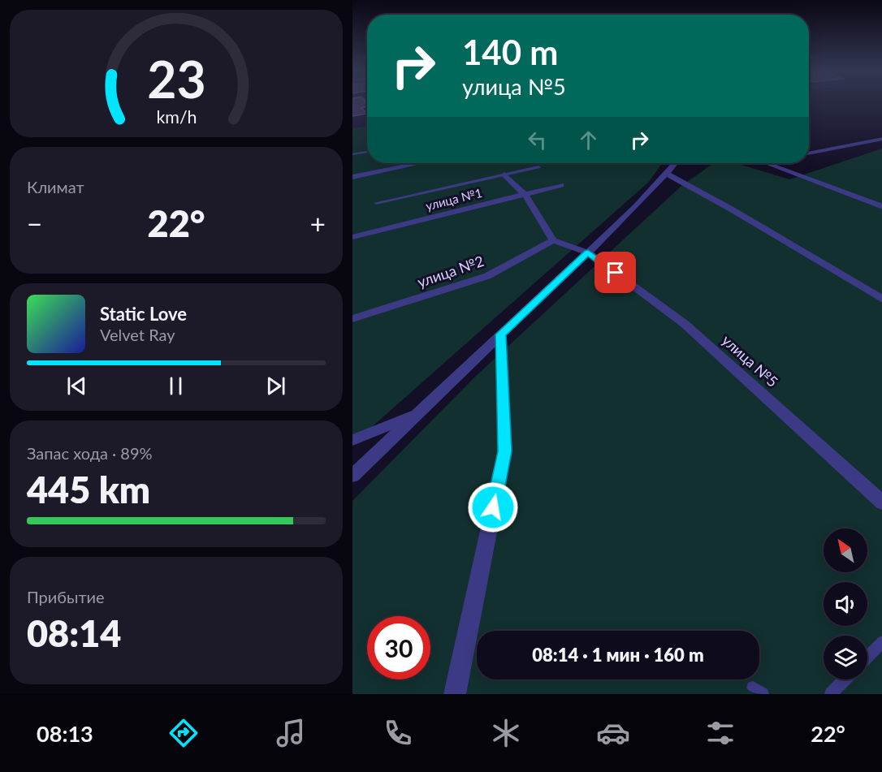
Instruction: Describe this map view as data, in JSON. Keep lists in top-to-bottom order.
{
  "streets": {
    "street": ["улица №1", "улица №2", "улица №5"]
  },
  "crossings": [
    ["улица №2", "улица №5"]
  ],
  "north": "top left",
  "page": {
    "turn": ["140 m", "улица №5"],
    "tile": [
      "Климат",
      ["Запас хода · 89%", "445 km"],
      ["Прибытие", "08:14"]
    ],
    "heat": ["−", "22°", "+"],
    "song": ["Static Love", "Velvet Ray"],
    "limit": "30",
    "trip": "08:14 · 1 мин · 160 m",
    "tabs": ["08:13", "22°"],
    "gauge": ["23", "km/h"]
  }
}
